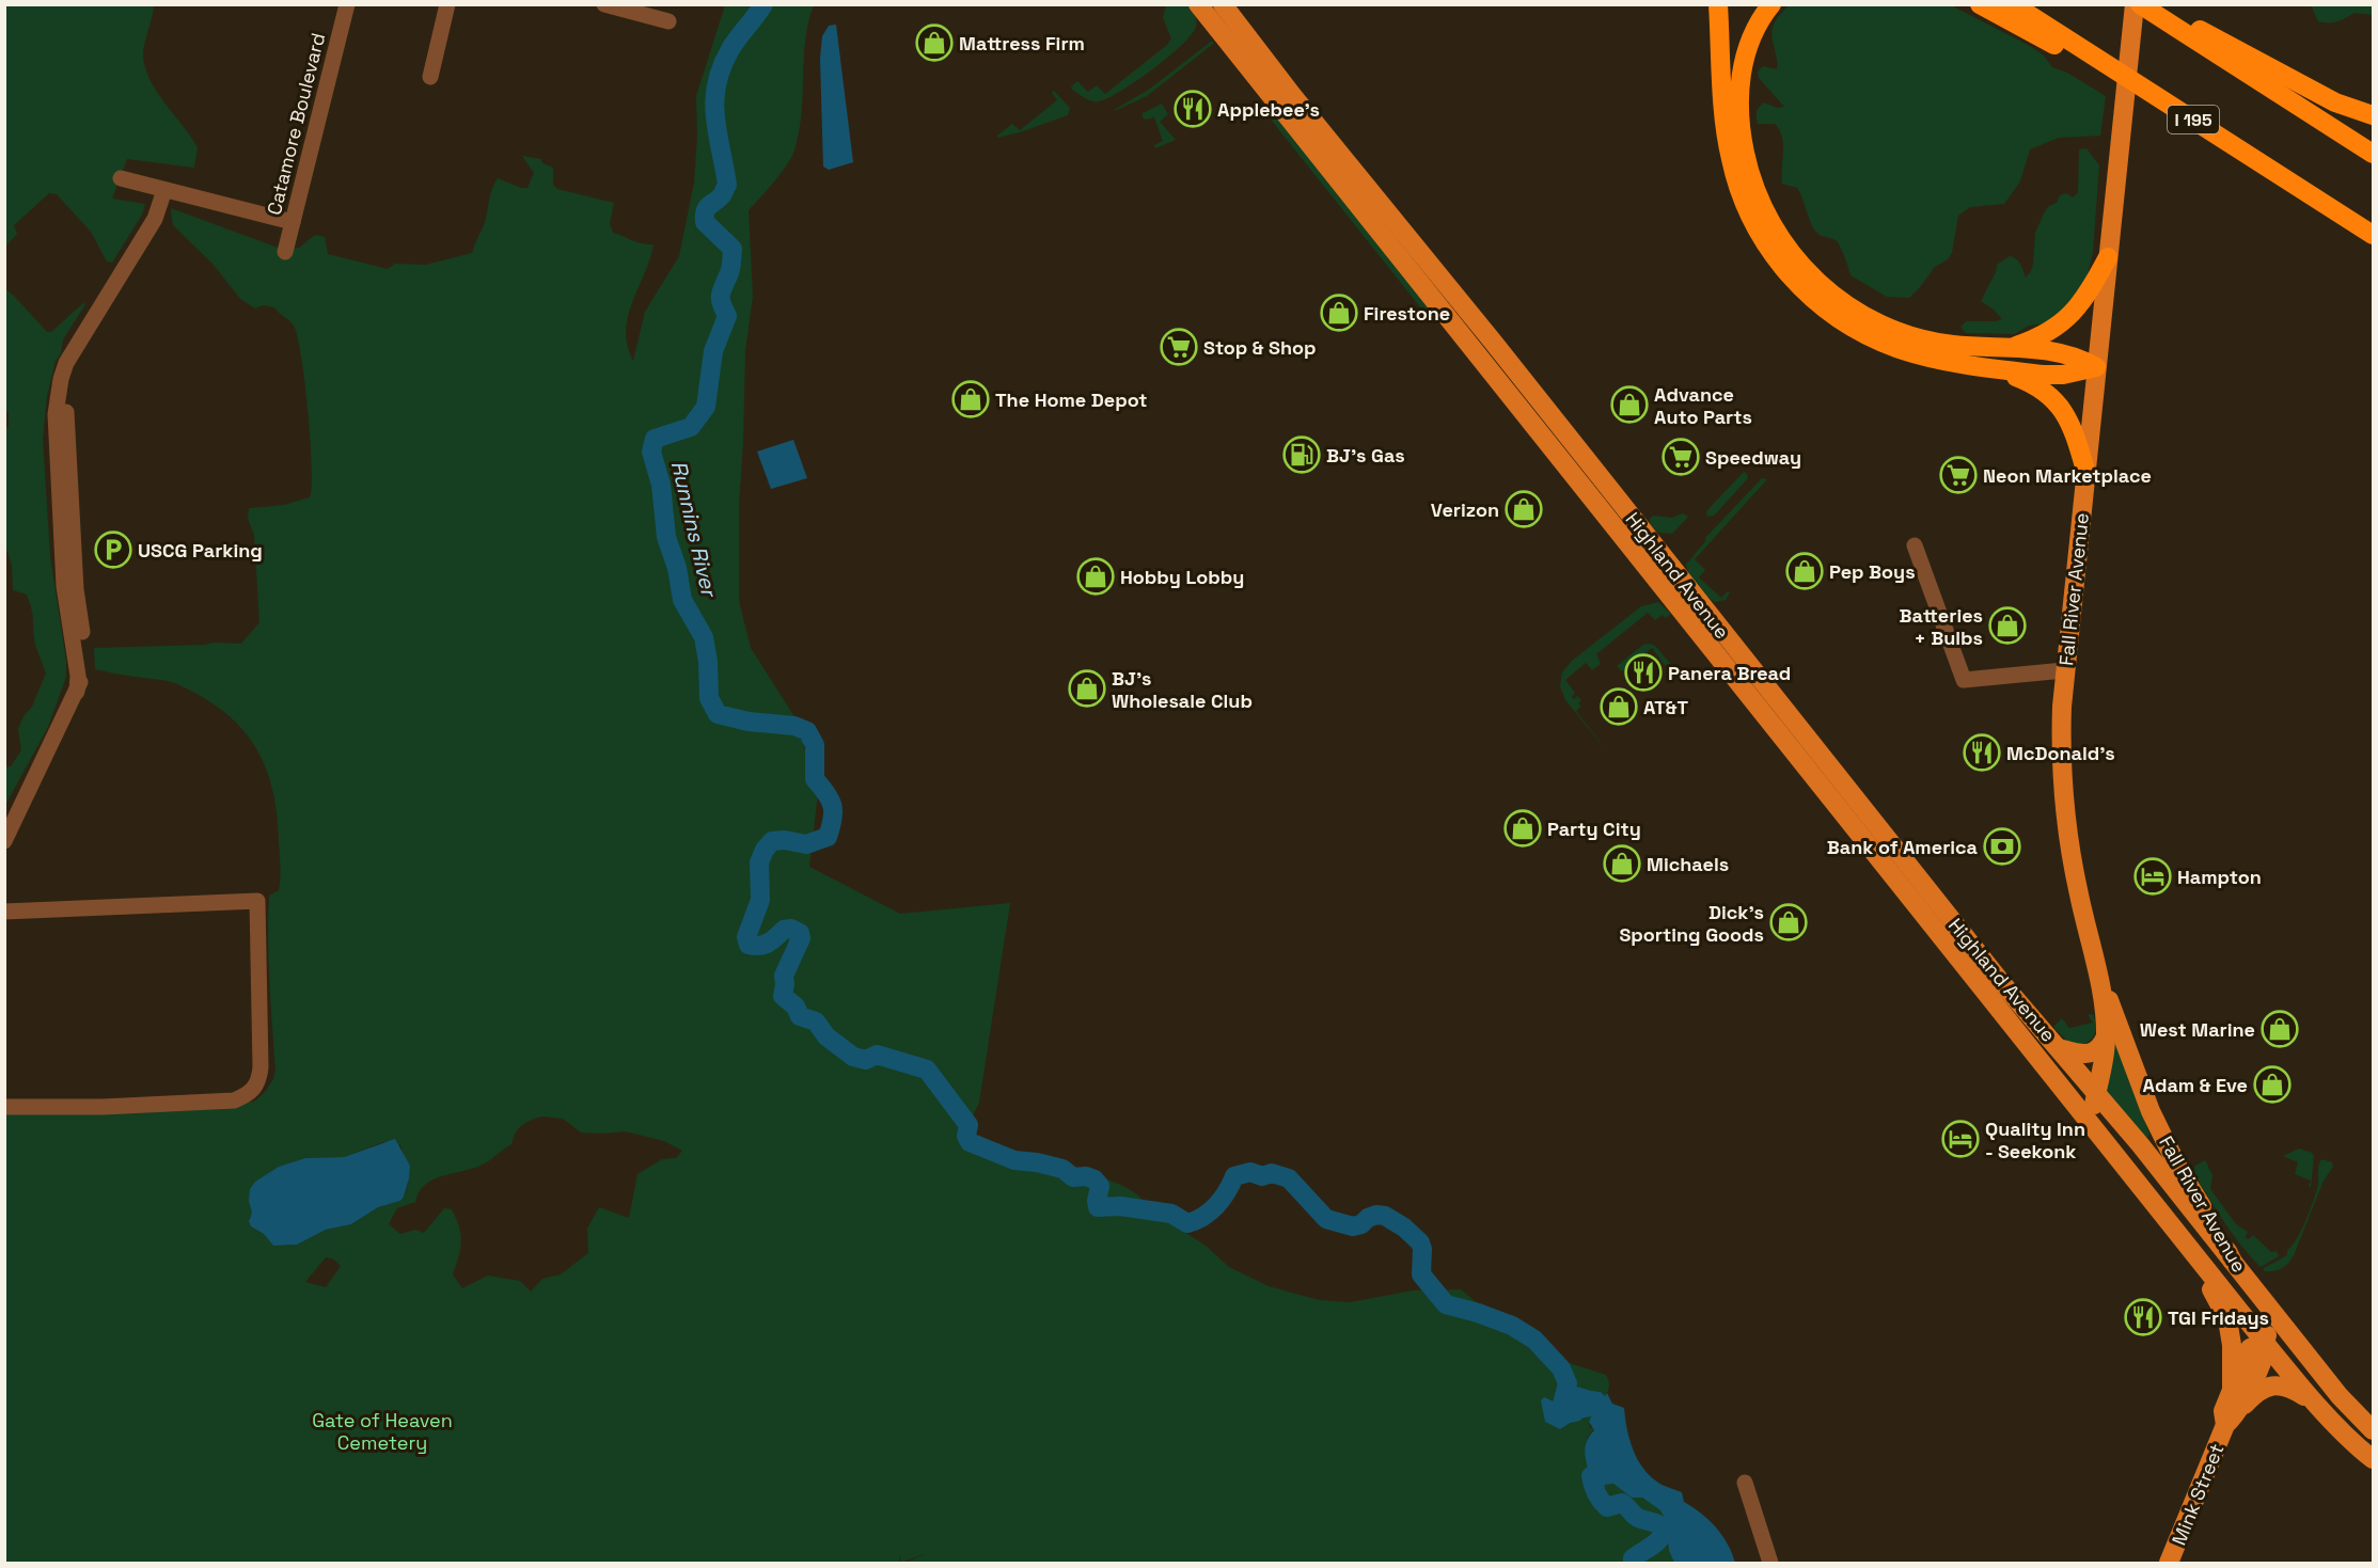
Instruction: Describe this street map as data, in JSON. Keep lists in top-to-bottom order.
{
  "streets": {
    "highway": ["I 195"],
    "main road": ["Highland Avenue", "Fall River Avenue", "Mink Street"],
    "street": ["Catamore Boulevard"]
  },
  "crossings": [
    ["Highland Avenue", "Fall River Avenue"],
    ["Fall River Avenue", "Mink Street"]
  ],
  "water": ["Runnins River"],
  "parks": ["Gate of Heaven Cemetery"],
  "places": {
    "shop": [
      "Mattress Firm",
      "Firestone",
      "The Home Depot",
      "Advance Auto Parts",
      "Verizon",
      "Pep Boys",
      "Hobby Lobby",
      "Batteries + Bulbs",
      "BJ's Wholesale Club",
      "AT&T",
      "Party City",
      "Michaels",
      "Dick's Sporting Goods",
      "West Marine",
      "Adam & Eve"
    ],
    "restaurant": [
      "Applebee's",
      "Panera Bread",
      "McDonald's",
      "TGI Fridays"
    ],
    "supermarket": ["Stop & Shop", "Speedway", "Neon Marketplace"],
    "fuel station": ["BJ's Gas"],
    "parking": ["USCG Parking"],
    "bank": ["Bank of America"],
    "hotel": ["Hampton", "Quality Inn - Seekonk"]
  }
}
